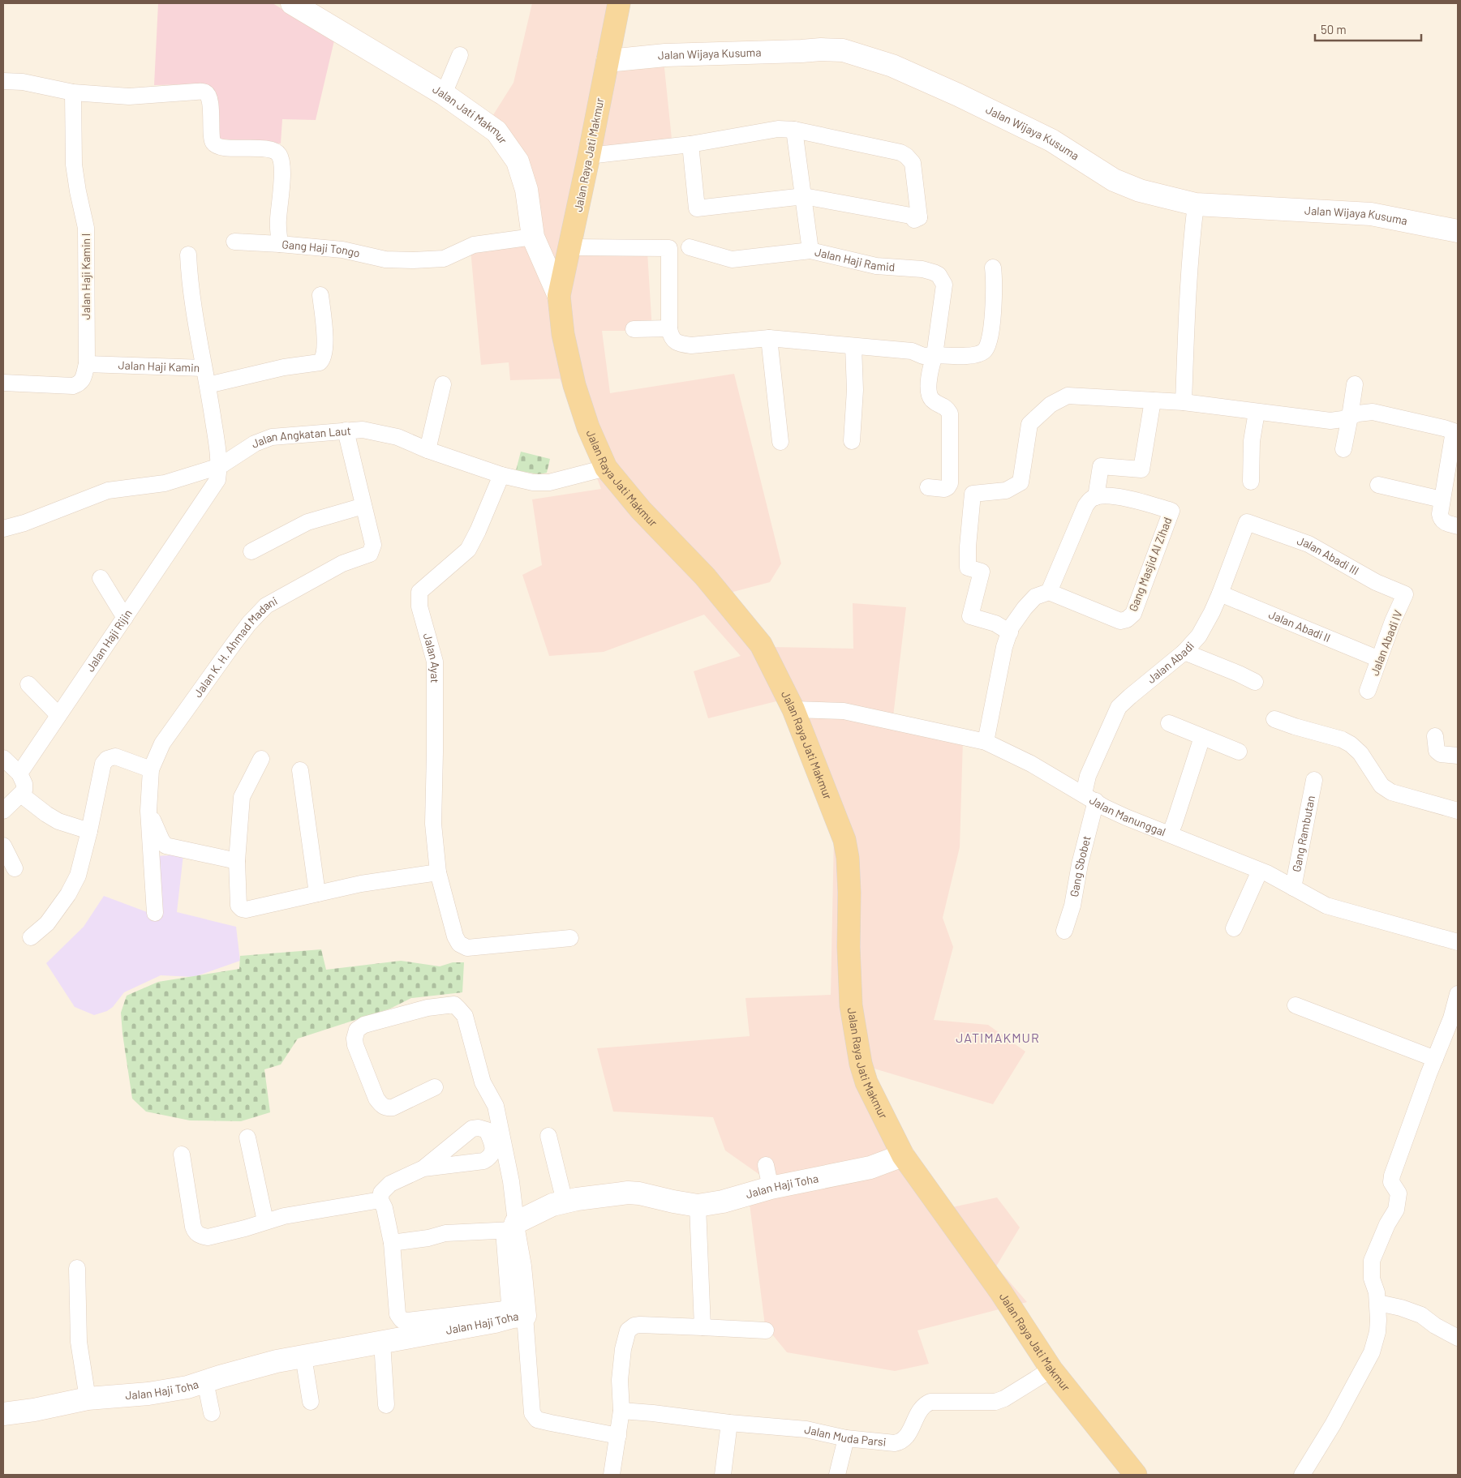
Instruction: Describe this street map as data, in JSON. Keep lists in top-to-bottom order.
{
  "streets": {
    "main road": ["Jalan Raya Jati Makmur"],
    "street": [
      "Jalan Wijaya Kusuma",
      "Jalan Jati Makmur",
      "Gang Haji Tongo",
      "Jalan Haji Ramid",
      "Jalan Haji Kamin I",
      "Jalan Haji Kamin",
      "Jalan Angkatan Laut",
      "Jalan Abadi III",
      "Gang Masjid Al Zihad",
      "Jalan Abadi II",
      "Jalan Haji Rijin",
      "Jalan Abadi IV",
      "Jalan K. H. Ahmad Madani",
      "Jalan Ayat",
      "Jalan Abadi",
      "Jalan Manunggal",
      "Gang Rambutan",
      "Gang Sbobet",
      "Jalan Haji Toha",
      "Jalan Muda Parsi"
    ]
  },
  "crossings": [
    ["Jalan Wijaya Kusuma", "Jalan Raya Jati Makmur"],
    ["Jalan Jati Makmur", "Jalan Raya Jati Makmur"],
    ["Jalan Jati Makmur", "Gang Haji Tongo"],
    ["Jalan Raya Jati Makmur", "Jalan Angkatan Laut"],
    ["Jalan Raya Jati Makmur", "Jalan Manunggal"],
    ["Jalan Raya Jati Makmur", "Jalan Haji Toha"],
    ["Jalan Raya Jati Makmur", "Jalan Muda Parsi"],
    ["Gang Haji Tongo", "Jalan Haji Kamin I"],
    ["Jalan Haji Kamin I", "Jalan Haji Kamin"],
    ["Jalan Haji Kamin", "Jalan Angkatan Laut"],
    ["Jalan Haji Kamin", "Jalan Haji Rijin"],
    ["Jalan Angkatan Laut", "Jalan Haji Rijin"],
    ["Jalan Angkatan Laut", "Jalan K. H. Ahmad Madani"],
    ["Jalan Angkatan Laut", "Jalan Ayat"],
    ["Jalan Abadi III", "Jalan Abadi IV"],
    ["Jalan Abadi III", "Jalan Abadi"],
    ["Jalan Abadi II", "Jalan Abadi IV"],
    ["Jalan Abadi II", "Jalan Abadi"],
    ["Jalan Abadi", "Jalan Manunggal"],
    ["Jalan Abadi", "Gang Sbobet"],
    ["Jalan Manunggal", "Gang Rambutan"],
    ["Jalan Manunggal", "Gang Sbobet"]
  ],
  "districts": ["JATIMAKMUR"],
  "scale_bar": "50 m"
}
